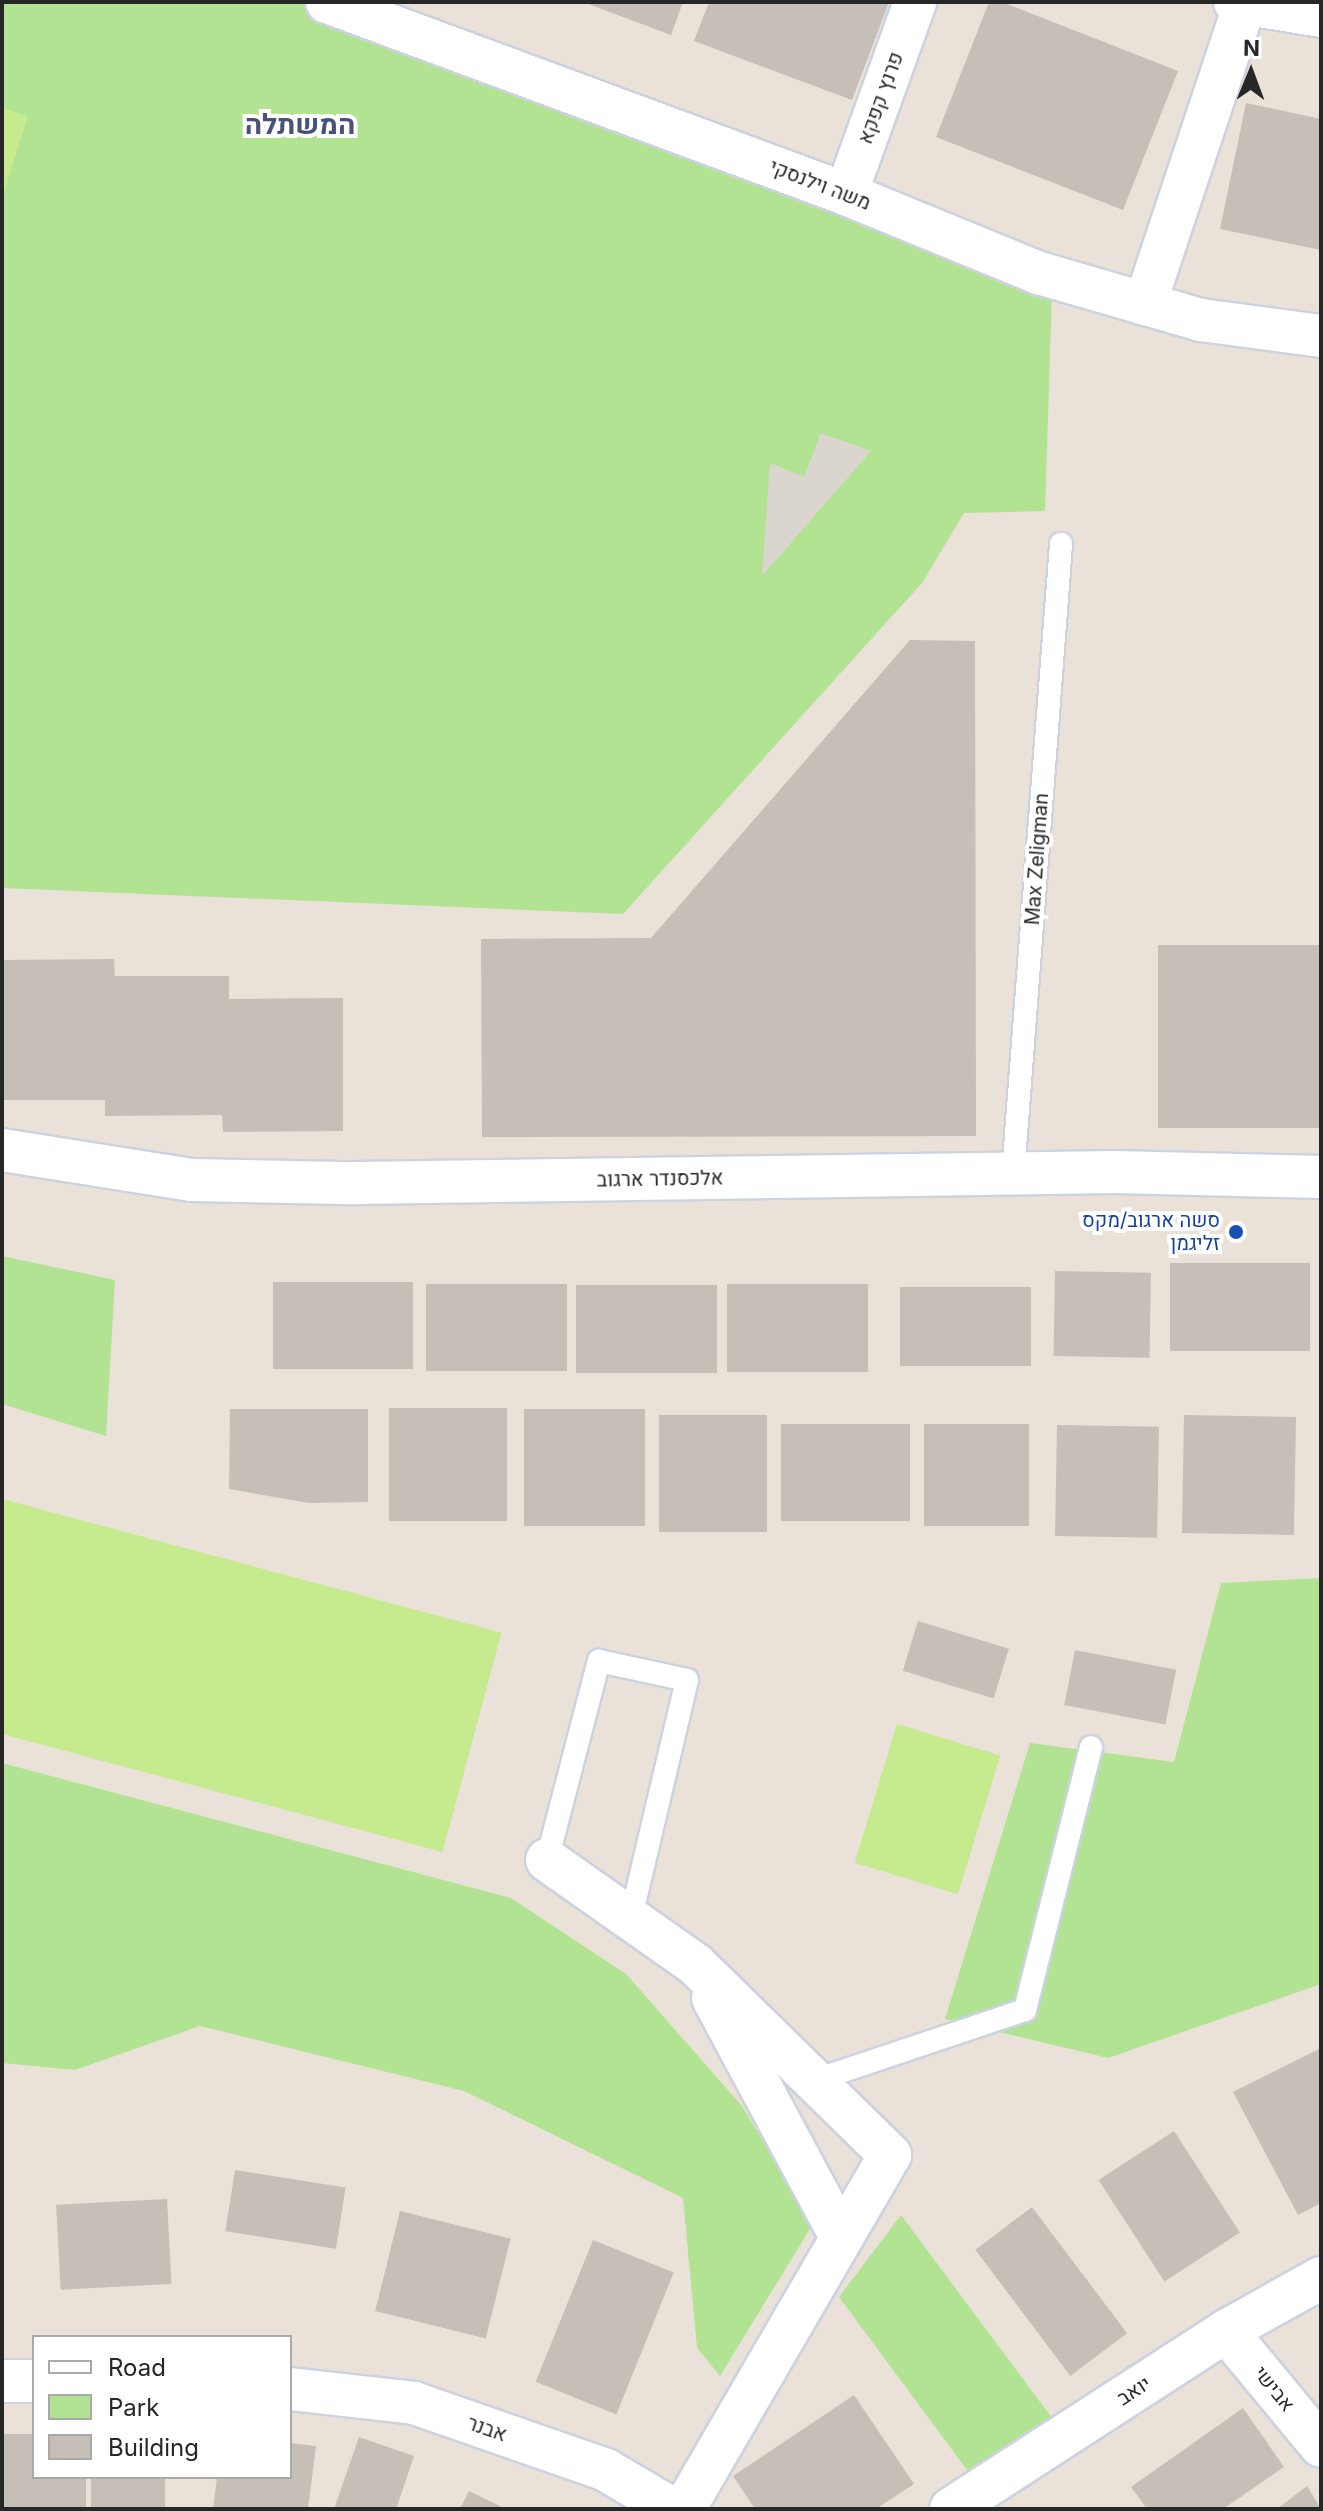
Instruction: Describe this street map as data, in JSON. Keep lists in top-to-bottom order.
{
  "streets": {
    "street": [
      "פרנץ קפקא",
      "משה וילנסקי",
      "אלכסנדר ארגוב",
      "אבישי",
      "יואב",
      "אבנר"
    ],
    "lane": ["Max Zeligman"]
  },
  "crossings": [
    ["פרנץ קפקא", "משה וילנסקי"],
    ["Max Zeligman", "אלכסנדר ארגוב"],
    ["אבישי", "יואב"]
  ],
  "districts": ["המשתלה"],
  "places": ["סשה ארגוב/מקס זליגמן"],
  "legend": ["Road", "Park", "Building"],
  "north": "top"
}
